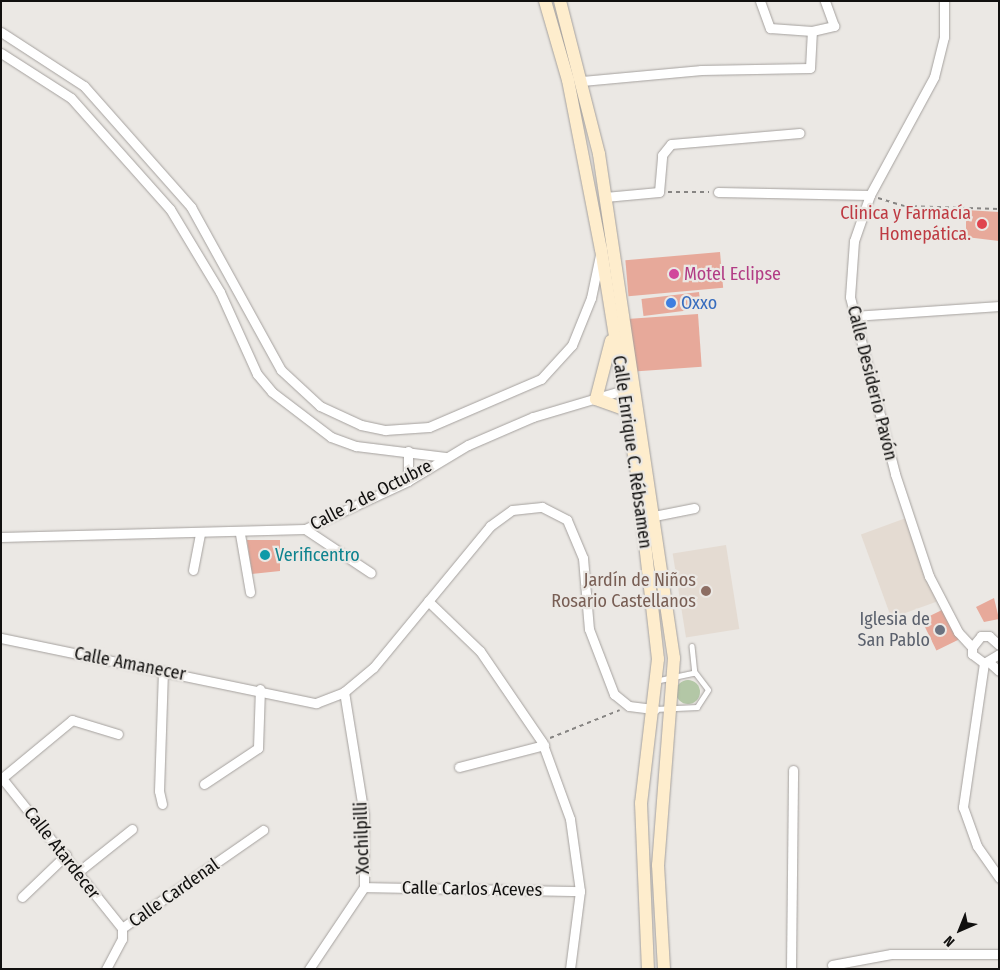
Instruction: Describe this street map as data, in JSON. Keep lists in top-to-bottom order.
{
  "streets": {
    "main road": ["Calle Enrique C. Rébsamen"],
    "street": [
      "Calle Desiderio Pavón",
      "Calle 2 de Octubre",
      "Calle Amanecer",
      "Xochilpilli",
      "Calle Atardecer",
      "Calle Carlos Aceves",
      "Calle Cardenal"
    ]
  },
  "crossings": [
    ["Calle Enrique C. Rébsamen", "Calle 2 de Octubre"],
    ["Calle Amanecer", "Xochilpilli"],
    ["Xochilpilli", "Calle Carlos Aceves"],
    ["Calle Atardecer", "Calle Cardenal"]
  ],
  "places": [
    "Clinica y Farmacía Homepática.",
    "Motel Eclipse",
    "Oxxo",
    "Verificentro",
    "Jardín de Niños Rosario Castellanos",
    "Iglesia de San Pablo"
  ],
  "north": "bottom left"
}
